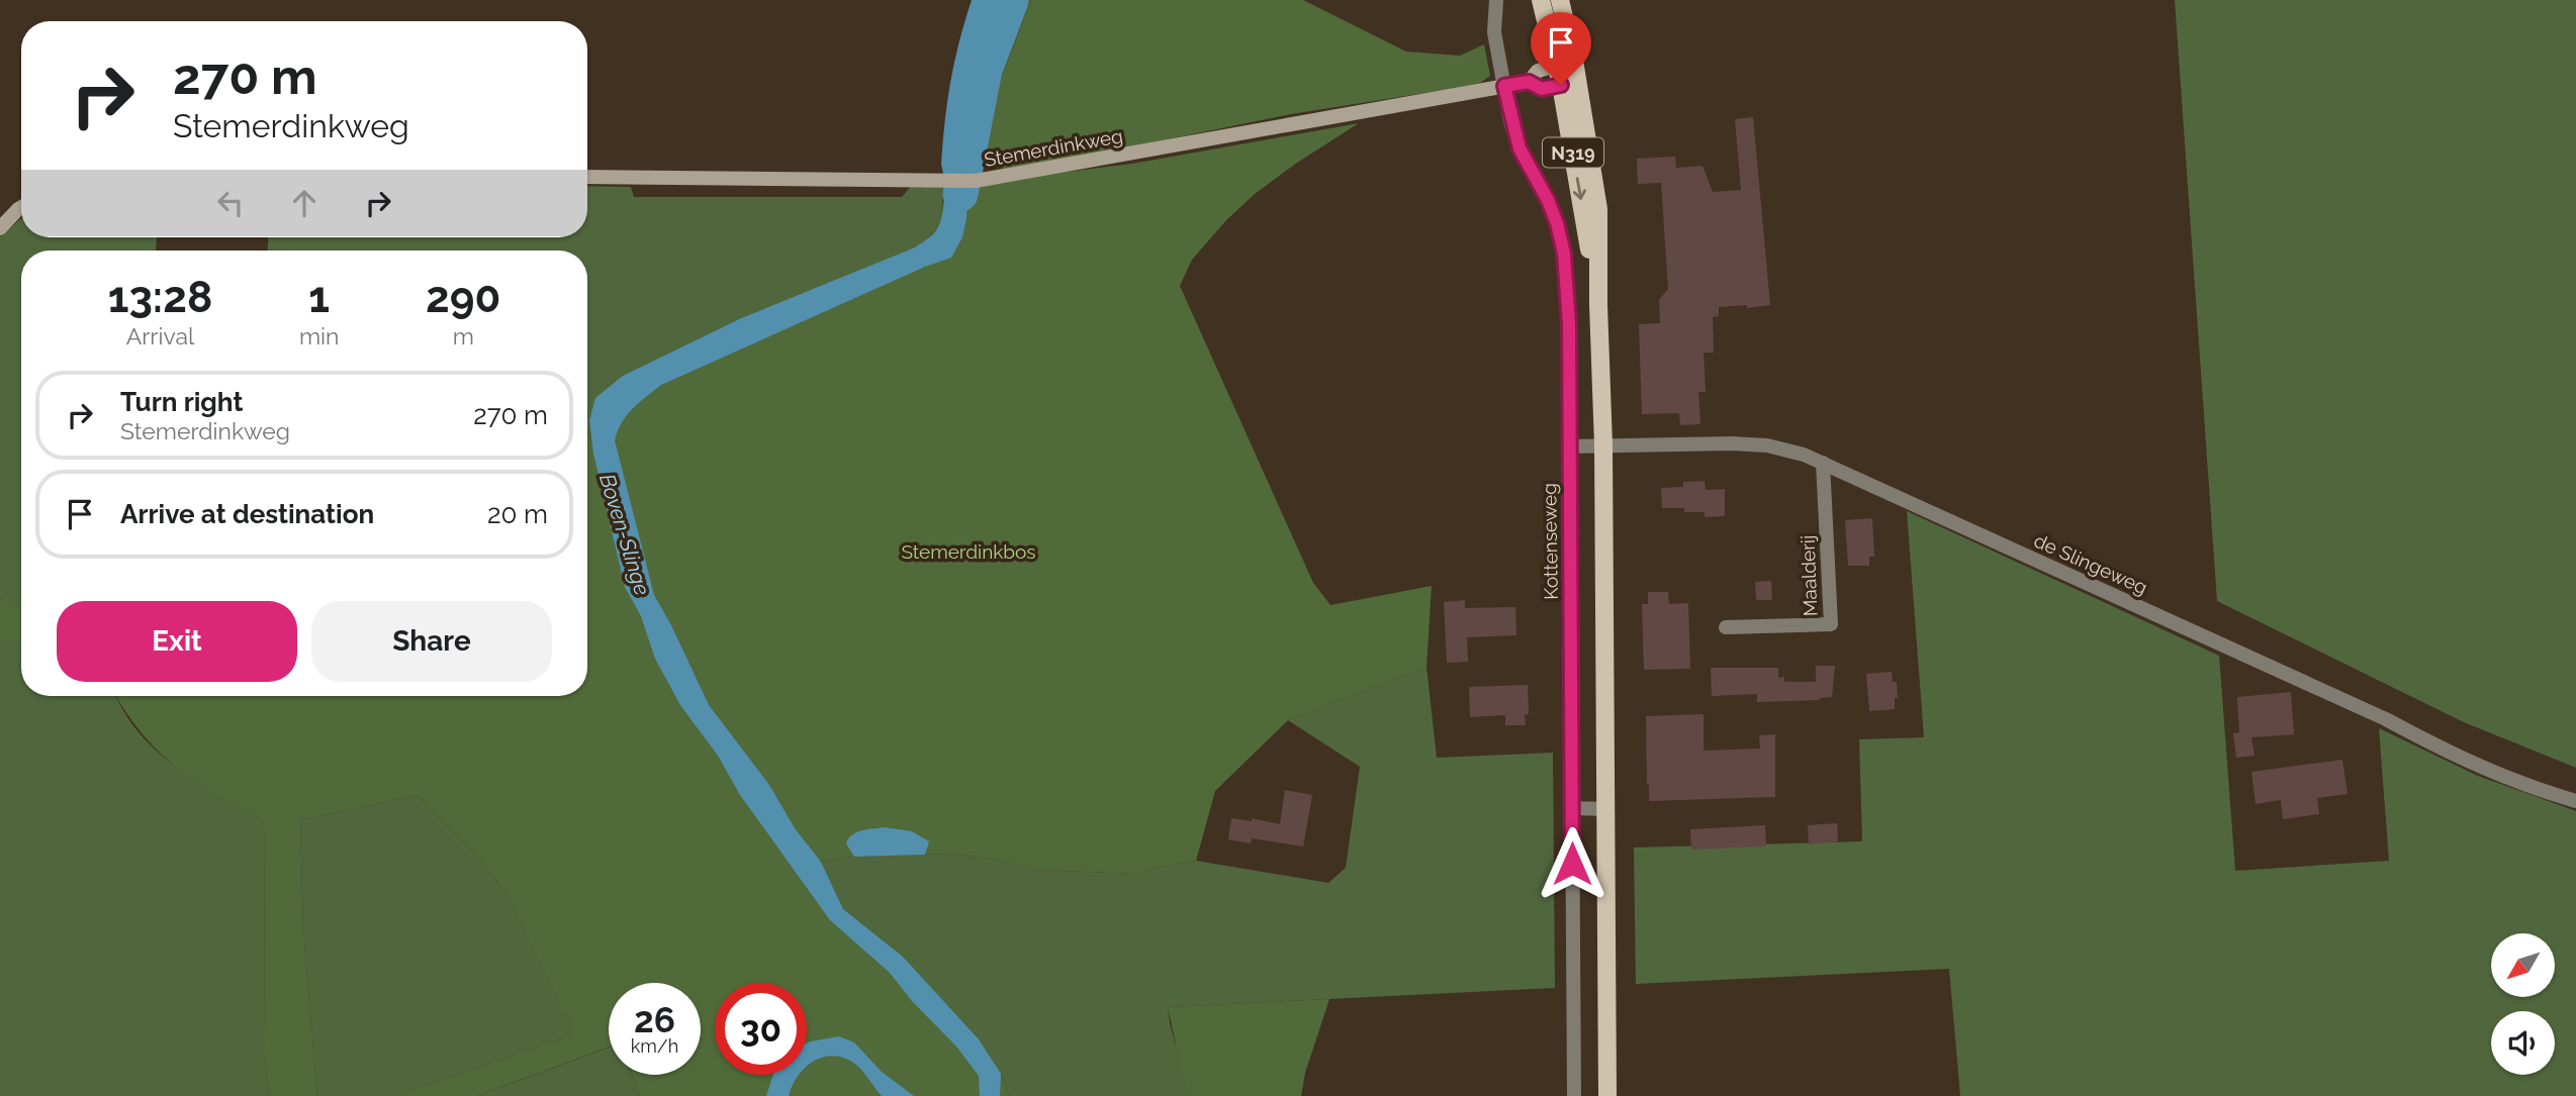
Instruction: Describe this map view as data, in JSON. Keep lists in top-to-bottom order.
{
  "streets": {
    "main road": ["N319"],
    "street": [
      "Stemerdinkweg",
      "Kottenseweg",
      "de Slingeweg",
      "Maalderij"
    ]
  },
  "crossings": [
    ["Stemerdinkweg", "N319"],
    ["Stemerdinkweg", "Kottenseweg"],
    ["N319", "de Slingeweg"],
    ["Kottenseweg", "de Slingeweg"],
    ["de Slingeweg", "Maalderij"]
  ],
  "water": ["Boven-Slinge"],
  "parks": ["Stemerdinkbos"],
  "north": "bottom left",
  "page": {
    "turn": ["270 m", "Stemerdinkweg"],
    "eta": [
      "13:28",
      "Arrival",
      "1",
      "min",
      "290",
      "m"
    ],
    "list": [
      {
        "name": "Turn right",
        "note": "Stemerdinkweg",
        "value": "270 m"
      },
      {
        "name": "Arrive at destination",
        "value": "20 m"
      }
    ],
    "buttons": ["Exit", "Share"],
    "speed": "26 km/h",
    "limit": "30"
  }
}
